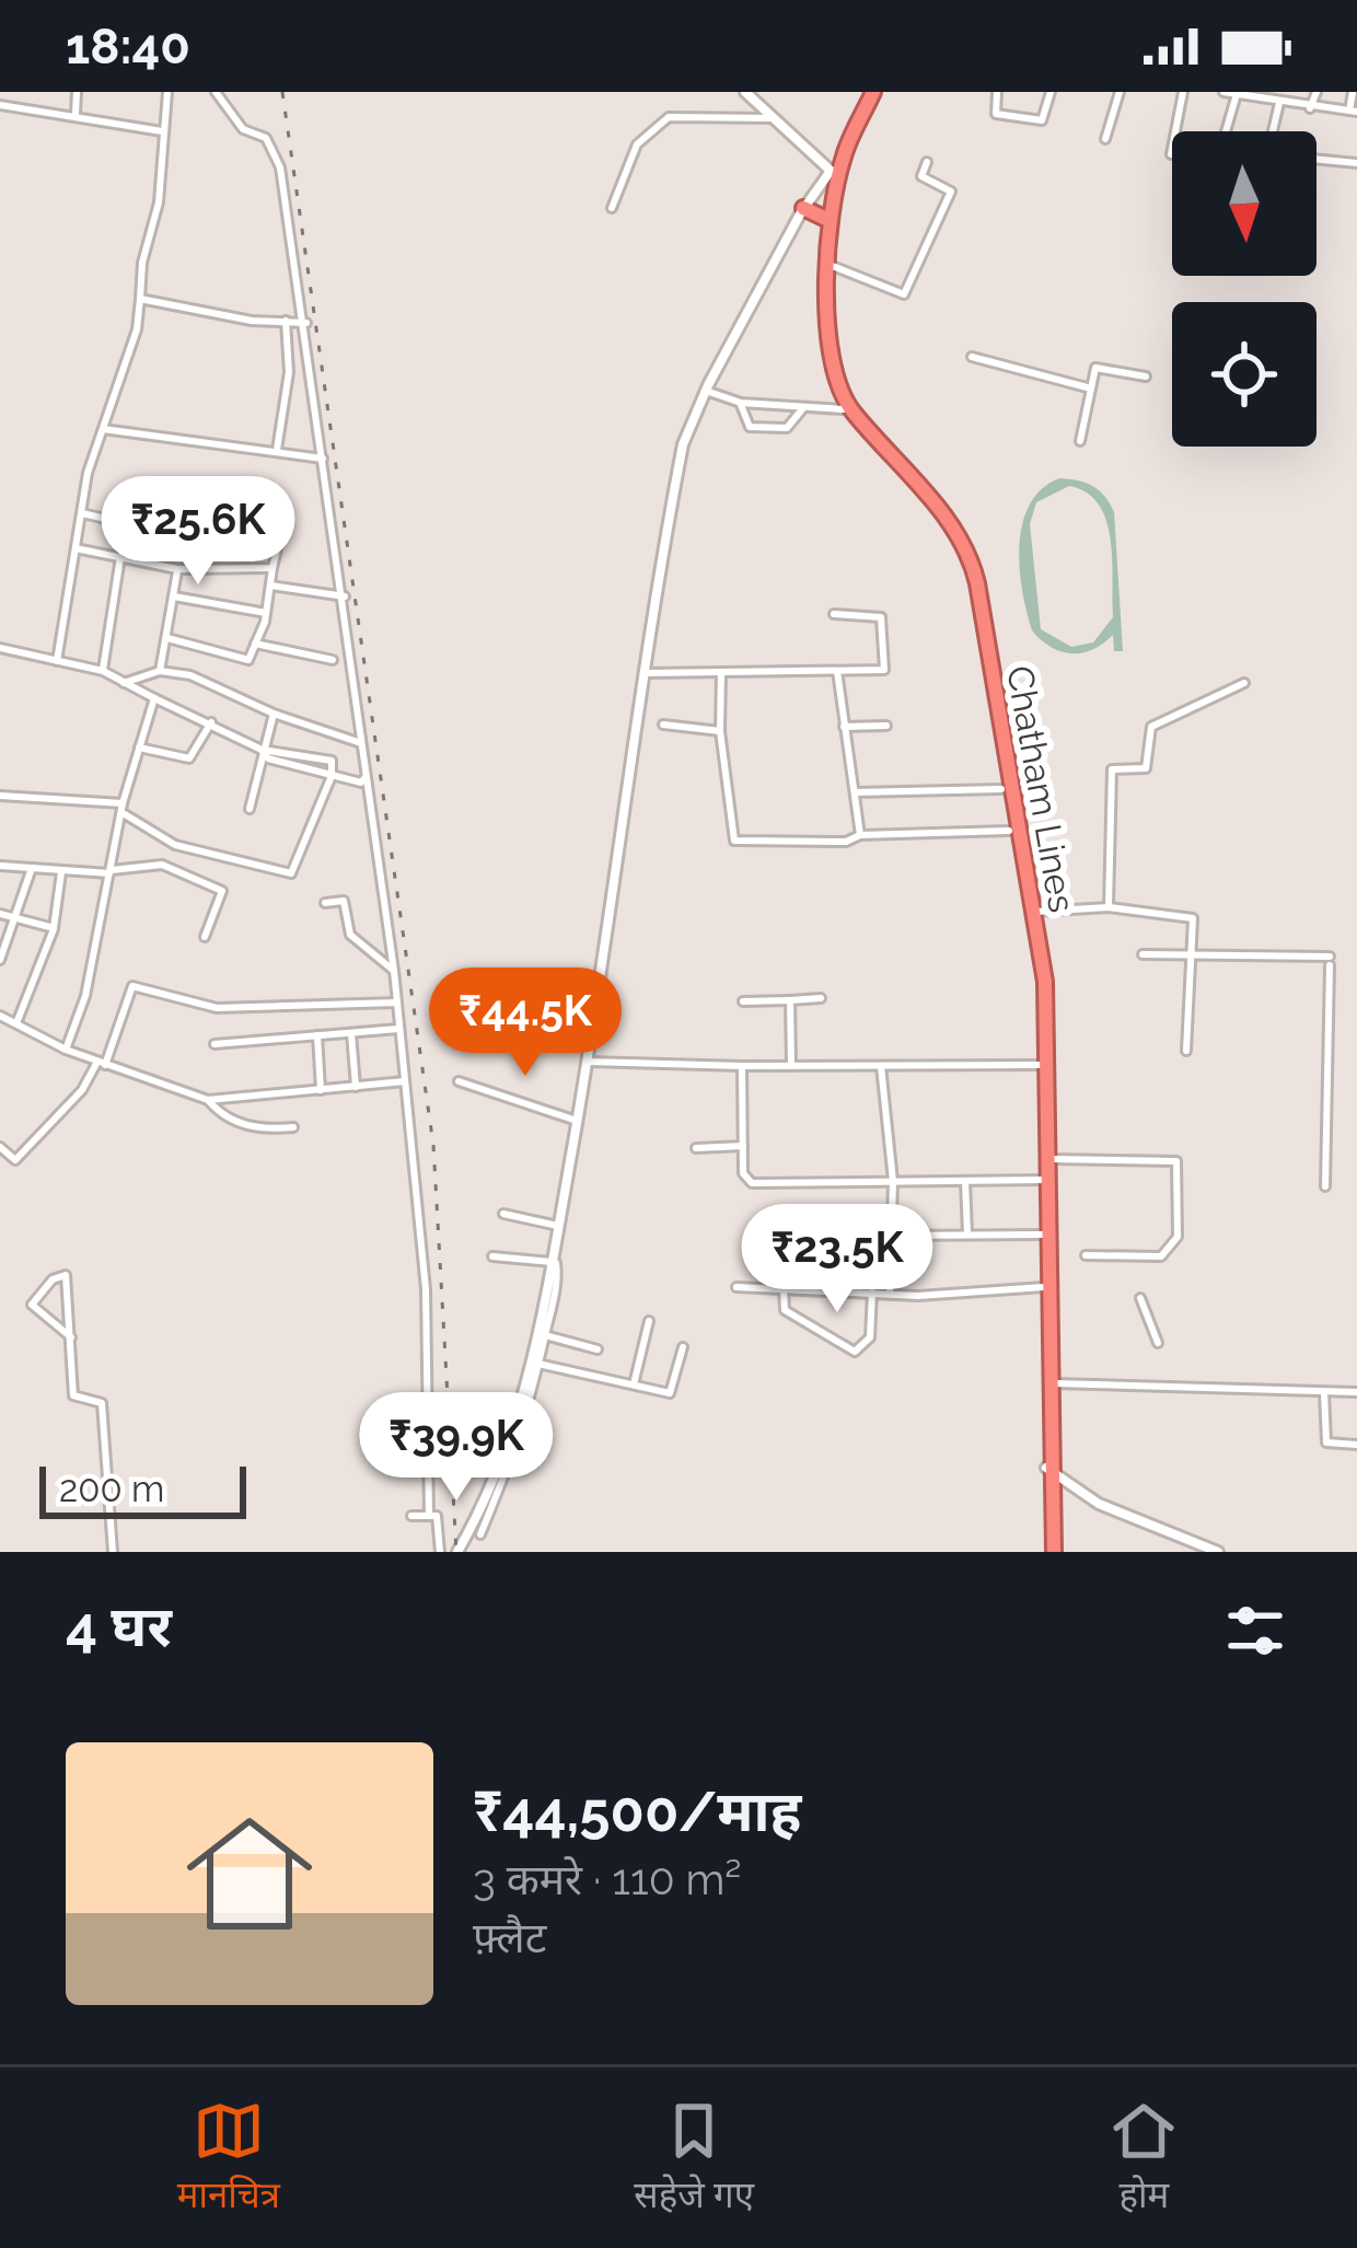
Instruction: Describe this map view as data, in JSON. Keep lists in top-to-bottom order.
{
  "streets": {
    "highway": ["Chatham Lines"]
  },
  "scale_bar": "200 m",
  "north": "bottom",
  "page": {
    "status": "18:40",
    "price": [
      "₹25.6K",
      "₹44.5K",
      "₹23.5K",
      "₹39.9K"
    ],
    "scale": "200 m",
    "heading": "4 घर",
    "list": [
      {
        "name": "₹44,500/माह",
        "note": "3 कमरे · 110 m² · फ़्लैट"
      }
    ],
    "tabs": ["मानचित्र", "सहेजे गए", "होम"]
  }
}
